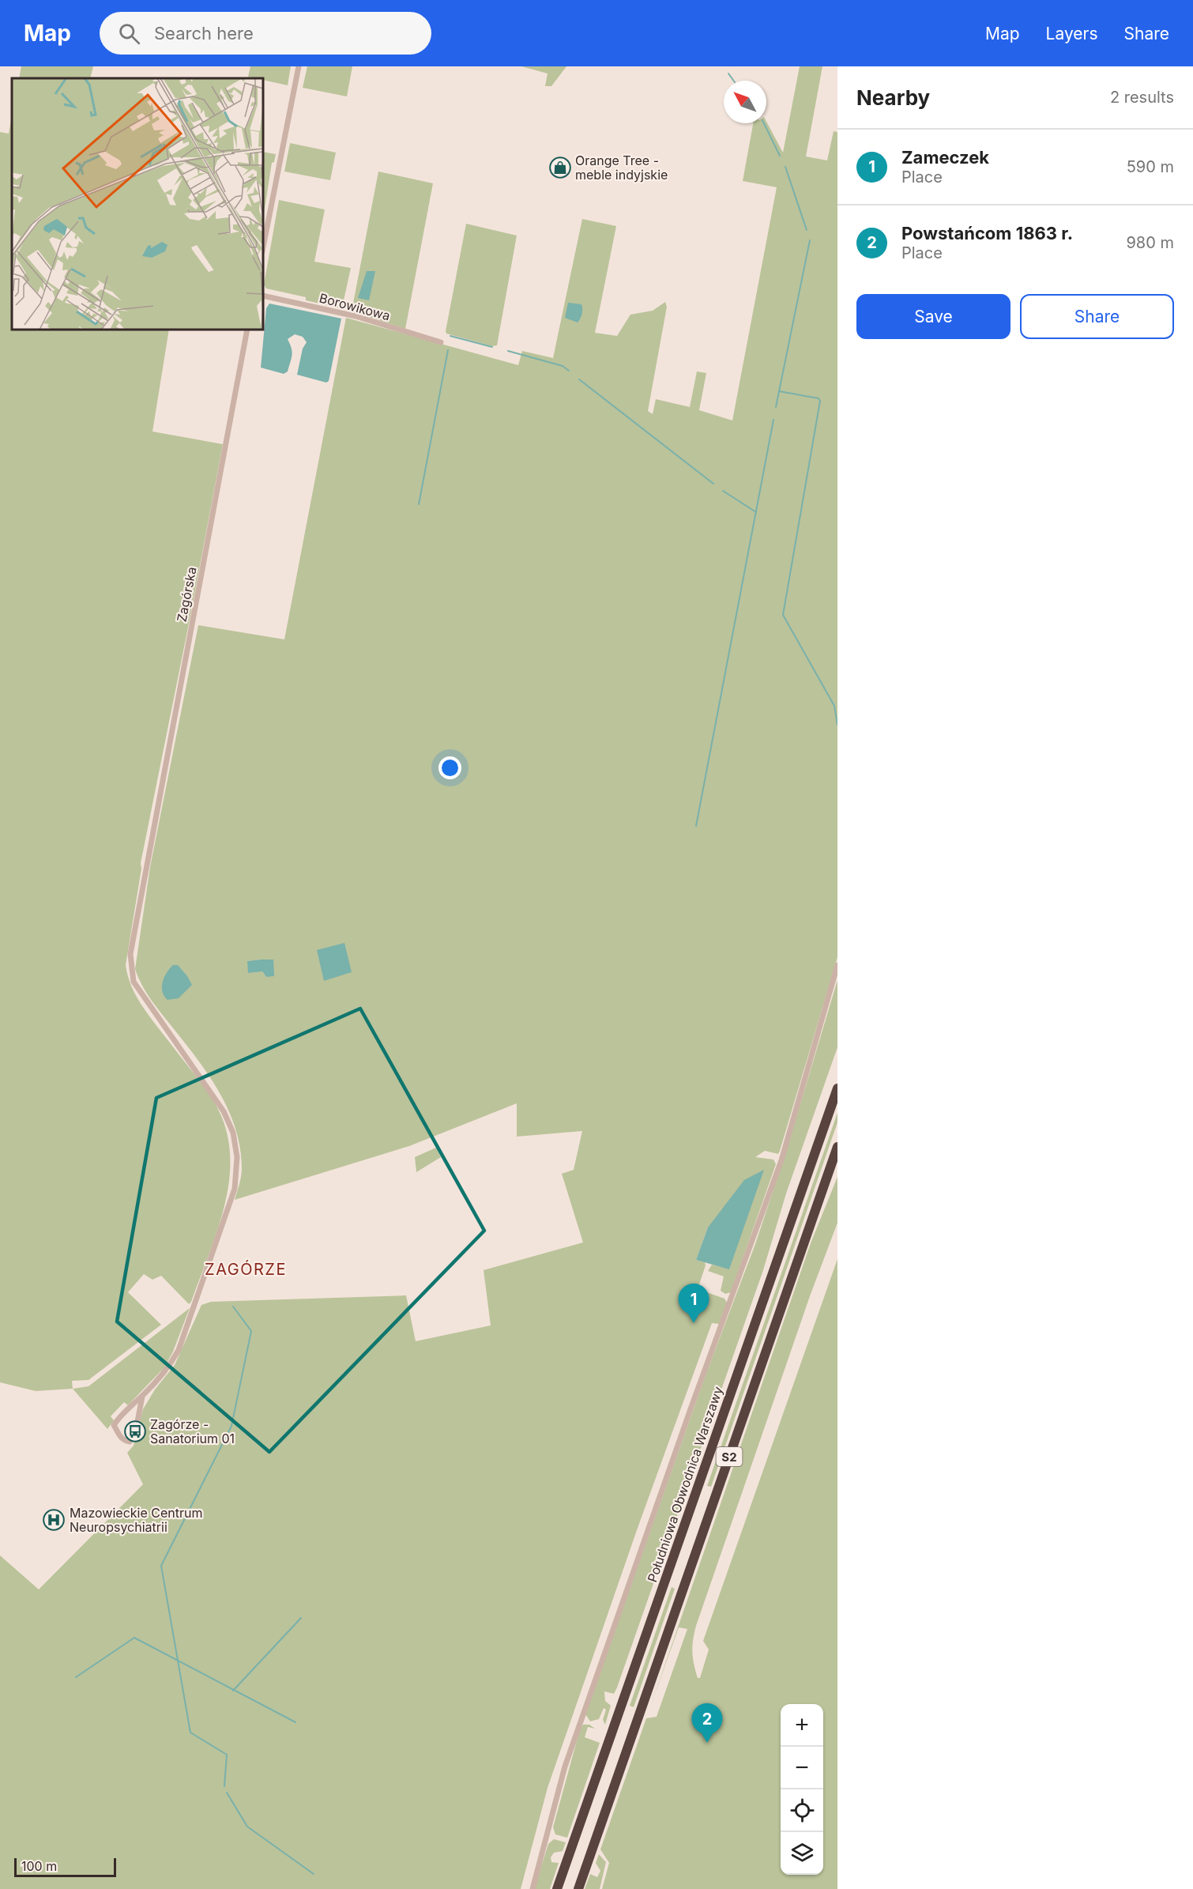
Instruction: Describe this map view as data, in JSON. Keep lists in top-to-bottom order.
{
  "streets": {
    "highway": ["S2", "Południowa Obwodnica Warszawy"],
    "street": ["Borowikowa", "Zagórska"]
  },
  "districts": ["ZAGÓRZE"],
  "places": {
    "shop": ["Orange Tree - meble indyjskie"],
    "bus stop": ["Zagórze - Sanatorium 01"],
    "hospital": ["Mazowieckie Centrum Neuropsychiatrii"]
  },
  "scale_bar": "100 m",
  "north": "top left",
  "page": {
    "header": "Map",
    "search": "Search here",
    "nav": ["Map", "Layers", "Share"],
    "heading": ["Nearby", "2 results"],
    "list": [
      {
        "mark": "1",
        "name": "Zameczek",
        "note": "Place",
        "value": "590 m"
      },
      {
        "mark": "2",
        "name": "Powstańcom 1863 r.",
        "note": "Place",
        "value": "980 m"
      }
    ],
    "buttons": ["Save", "Share"],
    "pins": ["1", "2"],
    "map_buttons": ["+", "−"],
    "scale": "100 m"
  }
}
